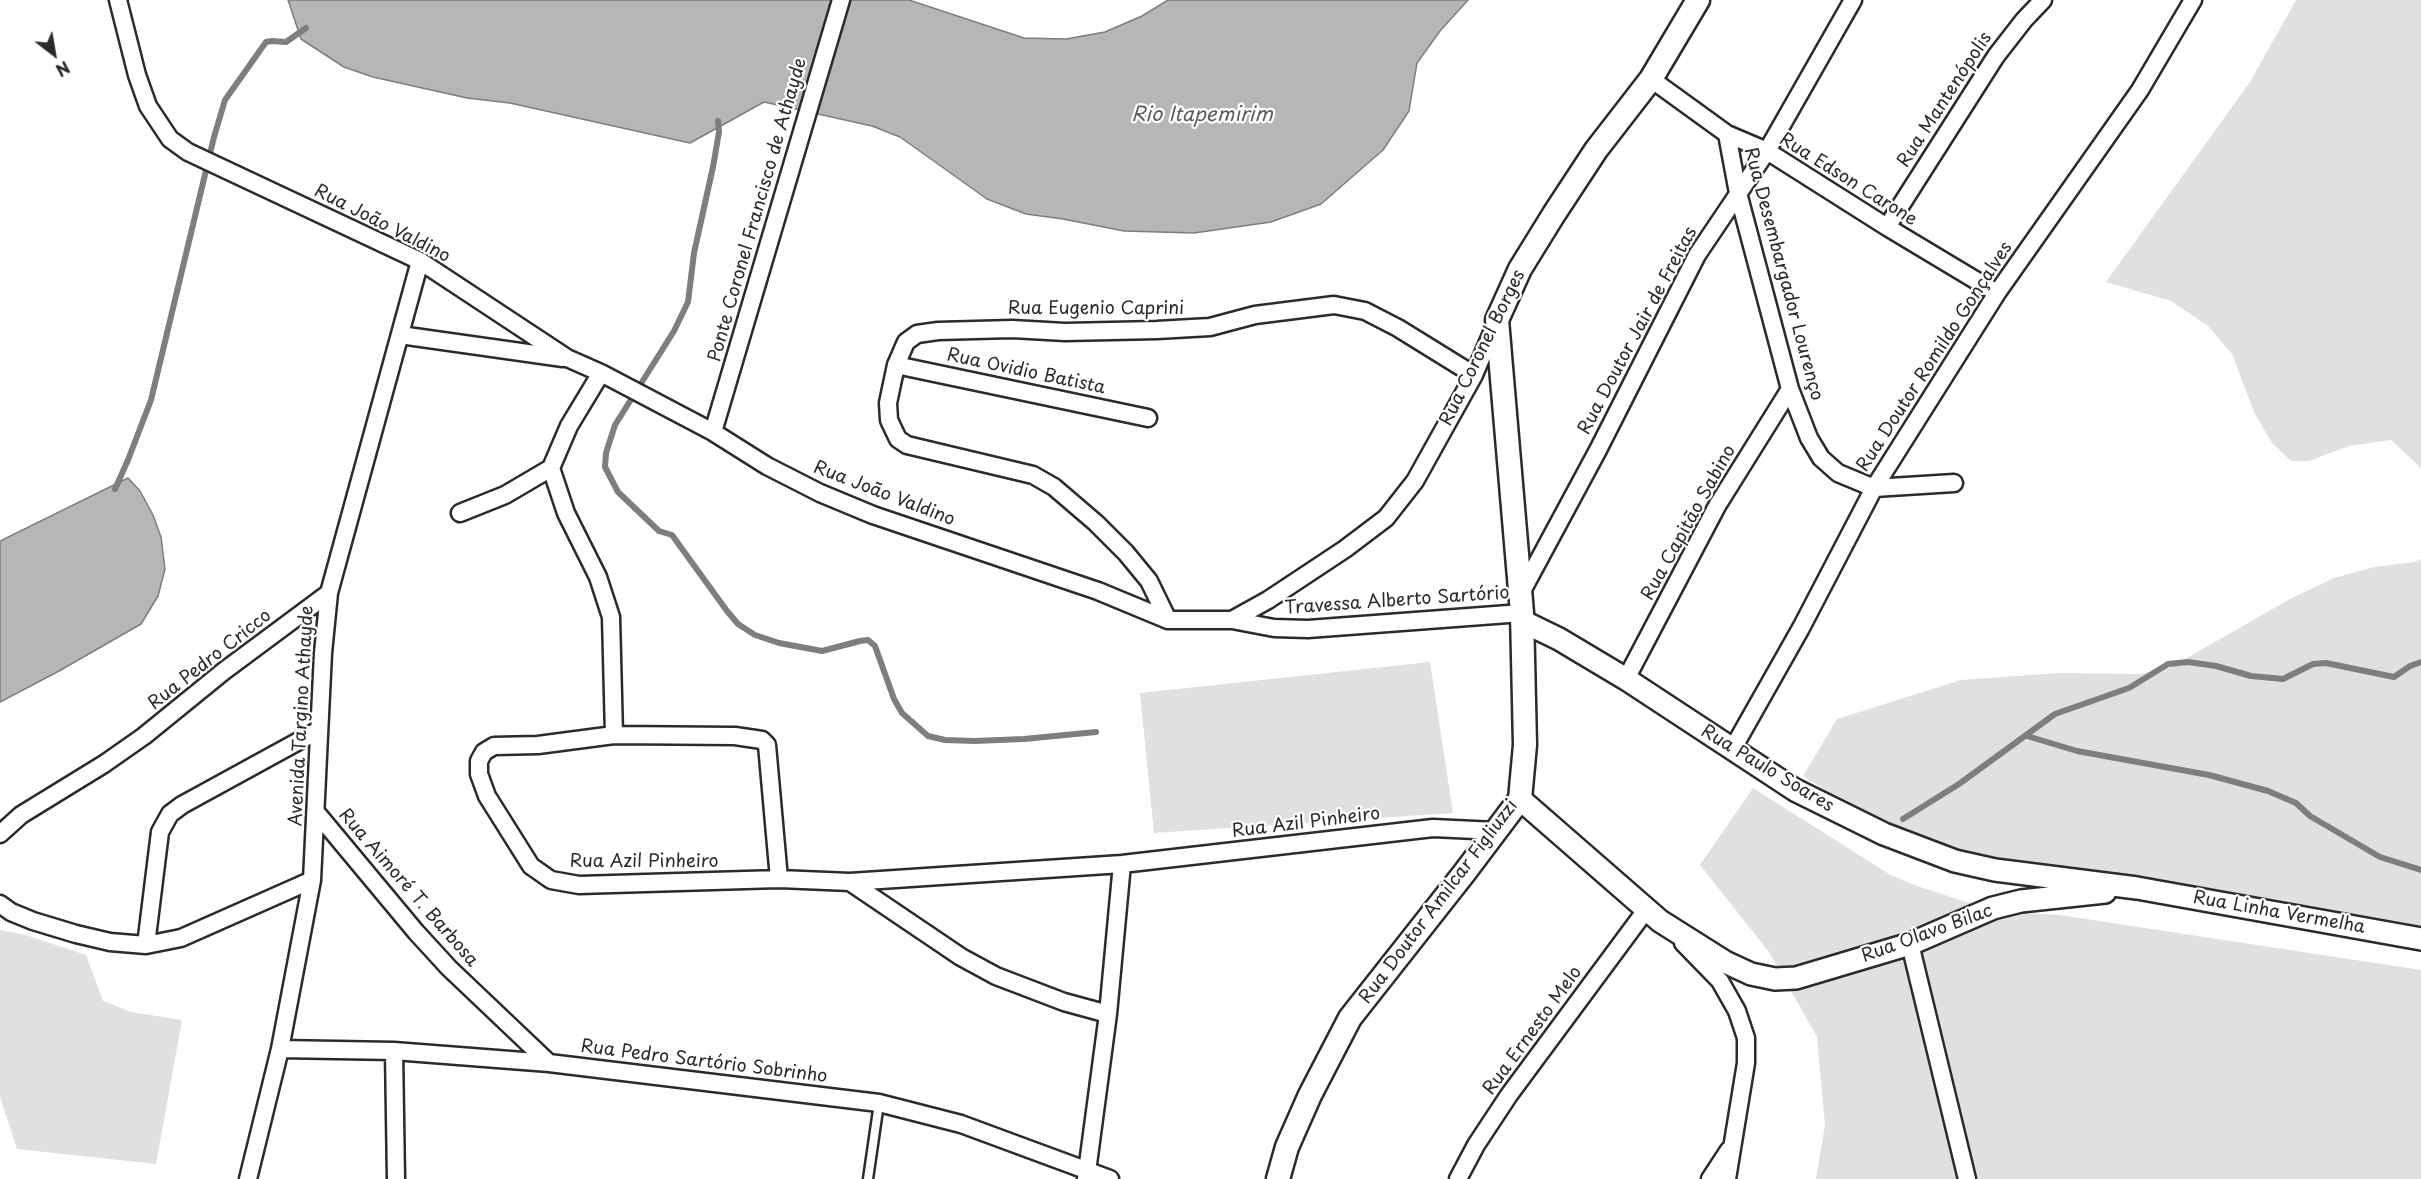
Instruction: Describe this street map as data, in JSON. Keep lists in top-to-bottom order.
{
  "streets": {
    "main road": ["Rua Coronel Borges", "Rua Doutor Amilcar Figliuzzi"],
    "street": [
      "Rua Mantenópolis",
      "Rua Edson Carone",
      "Ponte Coronel Francisco de Athayde",
      "Rua João Valdino",
      "Rua Desembargador Lourenço",
      "Rua Eugenio Caprini",
      "Rua Doutor Jair de Freitas",
      "Rua Doutor Romildo Gonçalves",
      "Rua Ovidio Batista",
      "Rua Capitão Sabino",
      "Travessa Alberto Sartório",
      "Rua Pedro Cricco",
      "Avenida Targino Athayde",
      "Rua Paulo Soares",
      "Rua Azil Pinheiro",
      "Rua Aimoré T. Barbosa",
      "Rua Linha Vermelha",
      "Rua Olavo Bilac",
      "Rua Ernesto Melo",
      "Rua Pedro Sartório Sobrinho"
    ]
  },
  "crossings": [
    ["Rua Mantenópolis", "Rua Edson Carone"],
    ["Rua Edson Carone", "Rua Desembargador Lourenço"],
    ["Rua Edson Carone", "Rua Doutor Jair de Freitas"],
    ["Rua Edson Carone", "Rua Coronel Borges"],
    ["Rua Edson Carone", "Rua Doutor Romildo Gonçalves"],
    ["Ponte Coronel Francisco de Athayde", "Rua João Valdino"],
    ["Rua João Valdino", "Rua Eugenio Caprini"],
    ["Rua João Valdino", "Rua Coronel Borges"],
    ["Rua João Valdino", "Avenida Targino Athayde"],
    ["Rua Desembargador Lourenço", "Rua Doutor Jair de Freitas"],
    ["Rua Desembargador Lourenço", "Rua Doutor Romildo Gonçalves"],
    ["Rua Desembargador Lourenço", "Rua Capitão Sabino"],
    ["Rua Eugenio Caprini", "Rua Coronel Borges"],
    ["Rua Eugenio Caprini", "Rua Ovidio Batista"],
    ["Rua Doutor Jair de Freitas", "Travessa Alberto Sartório"],
    ["Rua Doutor Jair de Freitas", "Rua Paulo Soares"],
    ["Rua Doutor Jair de Freitas", "Rua Doutor Amilcar Figliuzzi"],
    ["Rua Coronel Borges", "Travessa Alberto Sartório"],
    ["Rua Coronel Borges", "Rua Doutor Amilcar Figliuzzi"],
    ["Rua Doutor Romildo Gonçalves", "Rua Paulo Soares"],
    ["Rua Capitão Sabino", "Rua Paulo Soares"],
    ["Travessa Alberto Sartório", "Rua Paulo Soares"],
    ["Travessa Alberto Sartório", "Rua Doutor Amilcar Figliuzzi"],
    ["Rua Pedro Cricco", "Avenida Targino Athayde"],
    ["Avenida Targino Athayde", "Rua Aimoré T. Barbosa"],
    ["Avenida Targino Athayde", "Rua Pedro Sartório Sobrinho"],
    ["Rua Paulo Soares", "Rua Doutor Amilcar Figliuzzi"],
    ["Rua Paulo Soares", "Rua Linha Vermelha"],
    ["Rua Paulo Soares", "Rua Olavo Bilac"],
    ["Rua Azil Pinheiro", "Rua Doutor Amilcar Figliuzzi"],
    ["Rua Aimoré T. Barbosa", "Rua Pedro Sartório Sobrinho"],
    ["Rua Doutor Amilcar Figliuzzi", "Rua Olavo Bilac"],
    ["Rua Linha Vermelha", "Rua Olavo Bilac"],
    ["Rua Olavo Bilac", "Rua Ernesto Melo"]
  ],
  "water": ["Rio Itapemirim"],
  "north": "bottom right"
}
